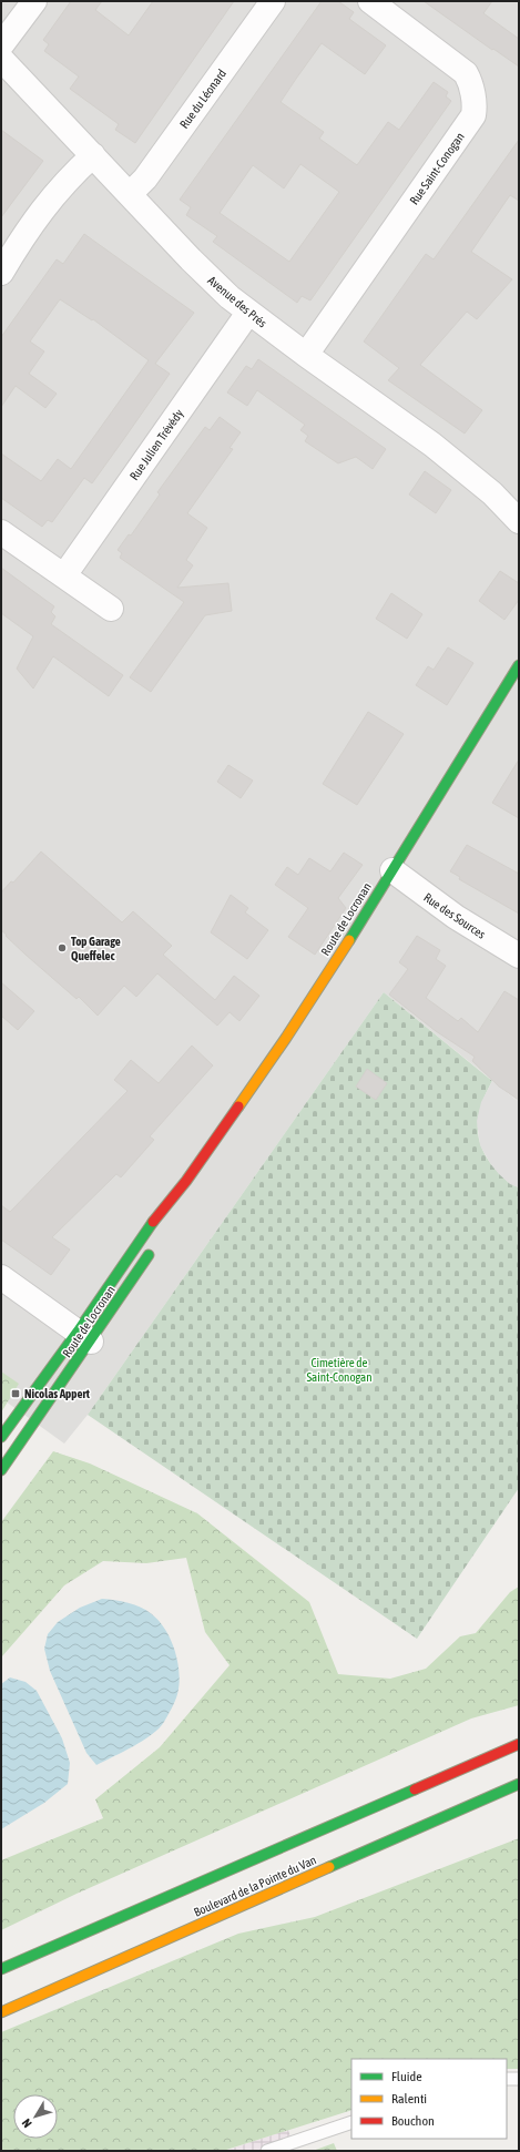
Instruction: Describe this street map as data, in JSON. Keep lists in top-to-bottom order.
{
  "streets": {
    "main road": ["Route de Locronan", "Boulevard de la Pointe du Van"],
    "street": [
      "Rue du Léonard",
      "Rue Saint-Conogan",
      "Avenue des Prés",
      "Rue Julien Trévédy",
      "Rue des Sources"
    ]
  },
  "crossings": [
    ["Rue du Léonard", "Avenue des Prés"],
    ["Rue Saint-Conogan", "Avenue des Prés"],
    ["Avenue des Prés", "Rue Julien Trévédy"],
    ["Rue des Sources", "Route de Locronan"]
  ],
  "parks": ["Cimetière de Saint-Conogan"],
  "places": {
    "other": ["Top Garage Queffelec"],
    "transit": ["Nicolas Appert"]
  },
  "legend": ["Fluide", "Ralenti", "Bouchon"],
  "north": "bottom left"
}
